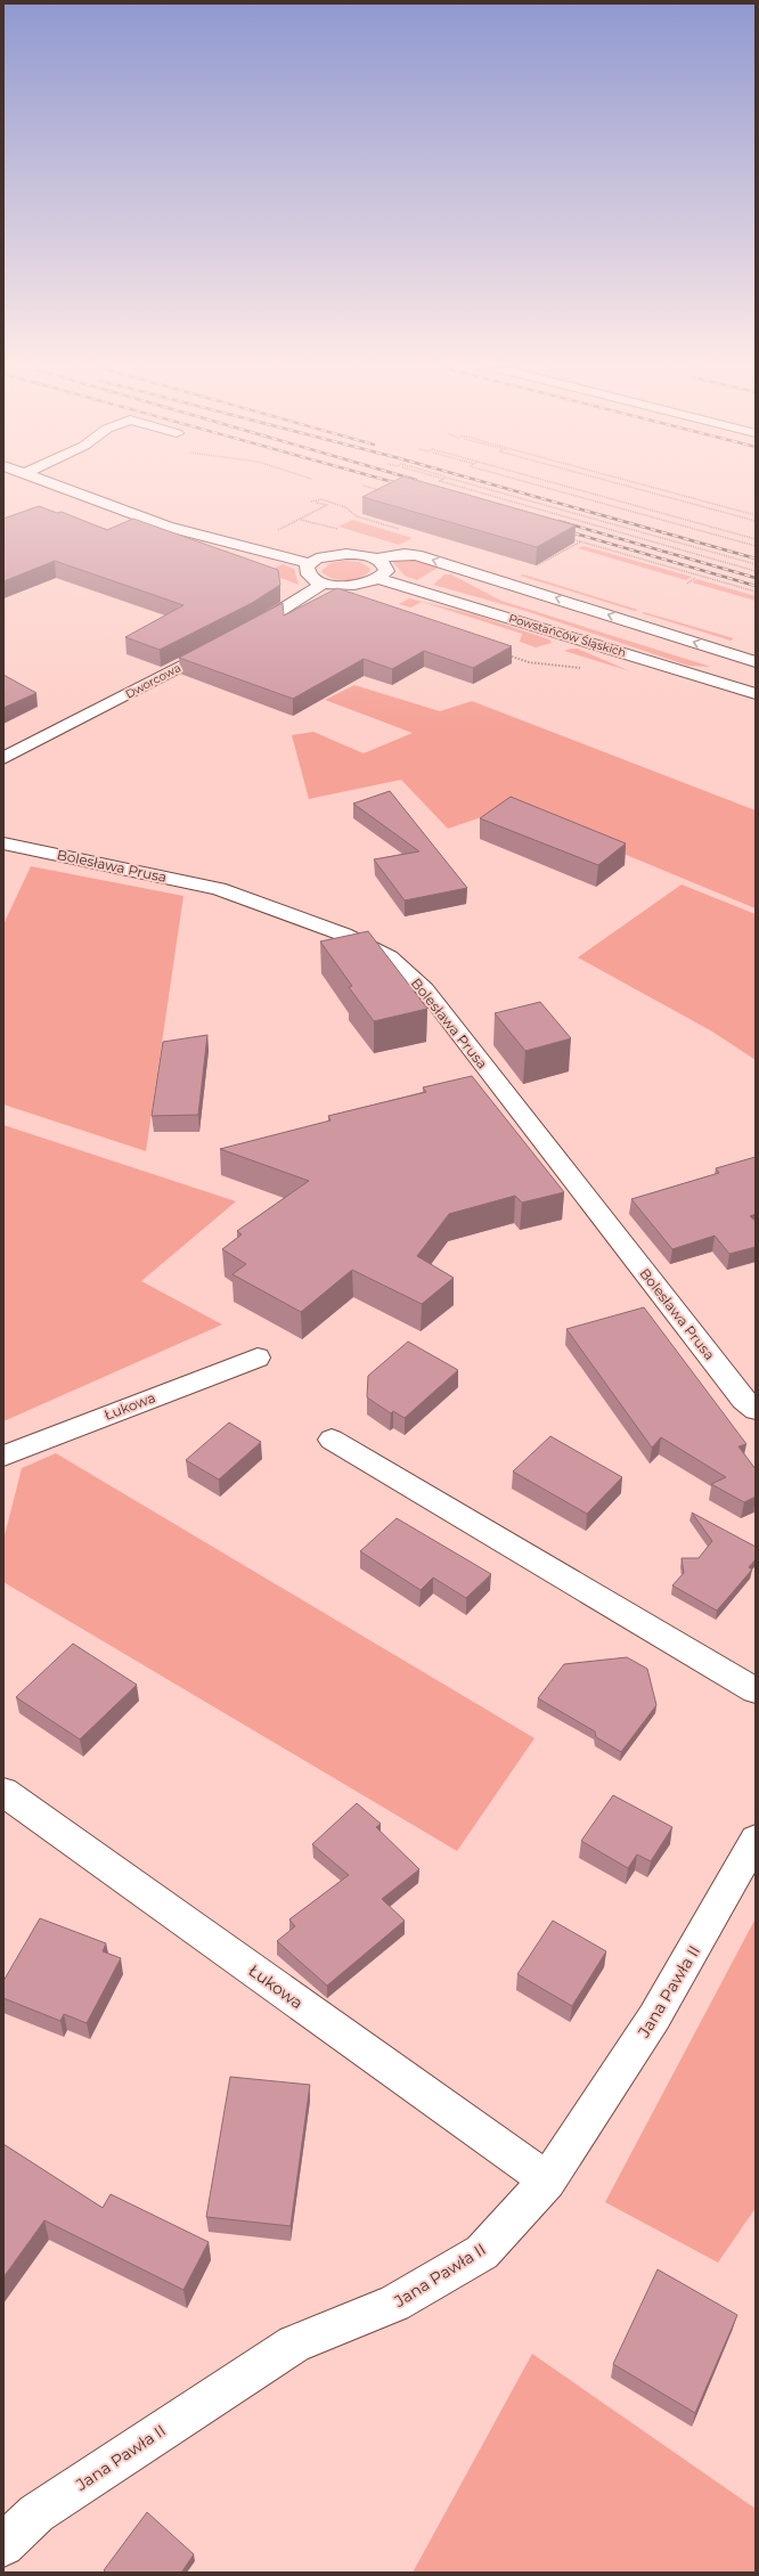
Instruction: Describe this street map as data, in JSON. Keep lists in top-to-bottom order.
{
  "streets": {
    "street": [
      "Powstańców Śląskich",
      "Dworcowa",
      "Bolesława Prusa",
      "Łukowa",
      "Jana Pawła II"
    ]
  },
  "crossings": [
    ["Łukowa", "Jana Pawła II"]
  ]
}
